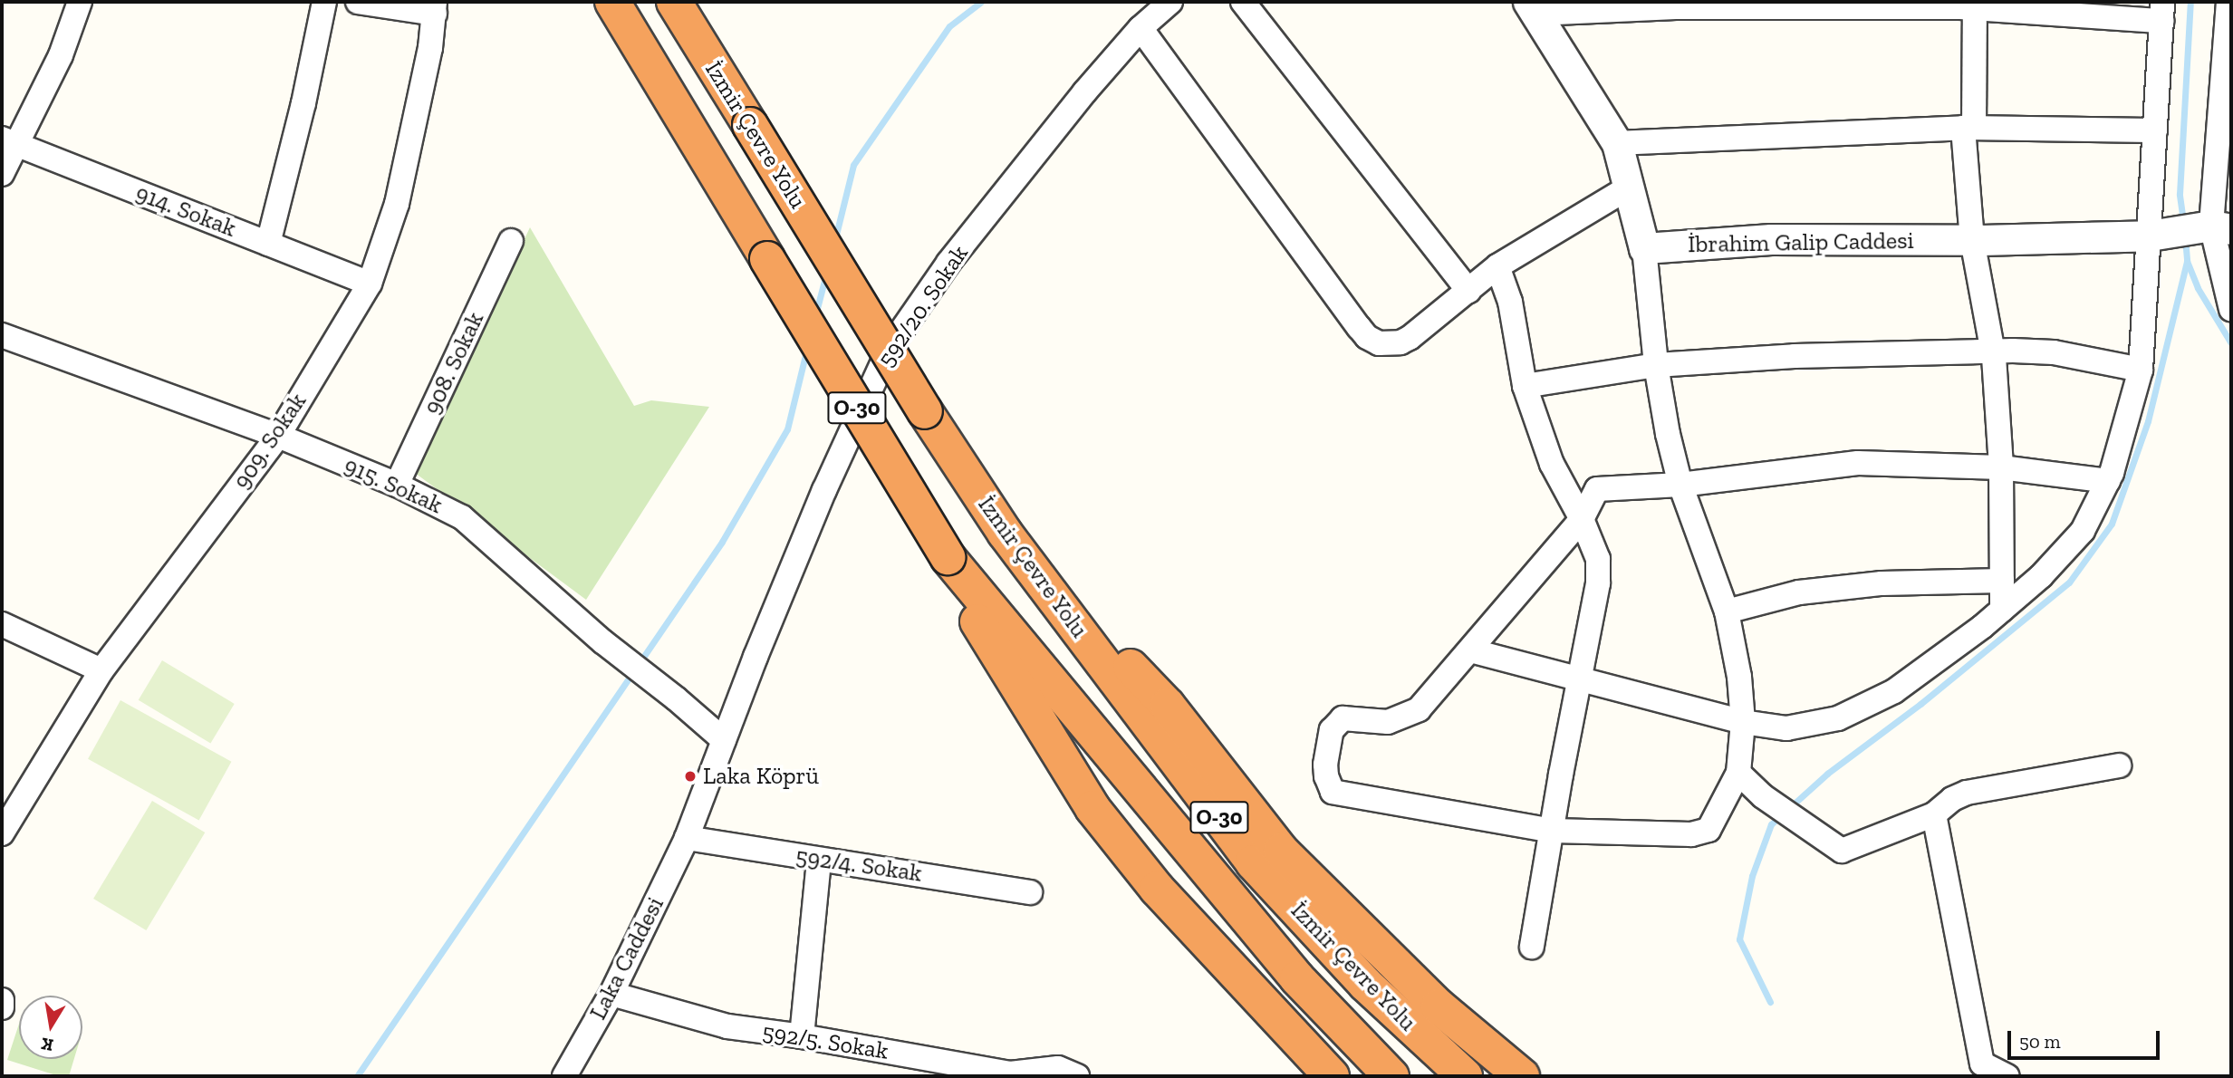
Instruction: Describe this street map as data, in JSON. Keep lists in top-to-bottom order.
{
  "streets": {
    "highway": ["İzmir Çevre Yolu", "O-30"],
    "street": [
      "914. Sokak",
      "İbrahim Galip Caddesi",
      "592/20. Sokak",
      "908. Sokak",
      "909. Sokak",
      "915. Sokak",
      "592/4. Sokak",
      "Laka Caddesi",
      "592/5. Sokak"
    ]
  },
  "crossings": [
    ["914. Sokak", "909. Sokak"],
    ["592/20. Sokak", "915. Sokak"],
    ["592/20. Sokak", "592/4. Sokak"],
    ["592/20. Sokak", "Laka Caddesi"],
    ["908. Sokak", "915. Sokak"],
    ["909. Sokak", "915. Sokak"],
    ["592/4. Sokak", "Laka Caddesi"],
    ["Laka Caddesi", "592/5. Sokak"]
  ],
  "places": ["Laka Köprü"],
  "scale_bar": "50 m",
  "north": "bottom"
}
